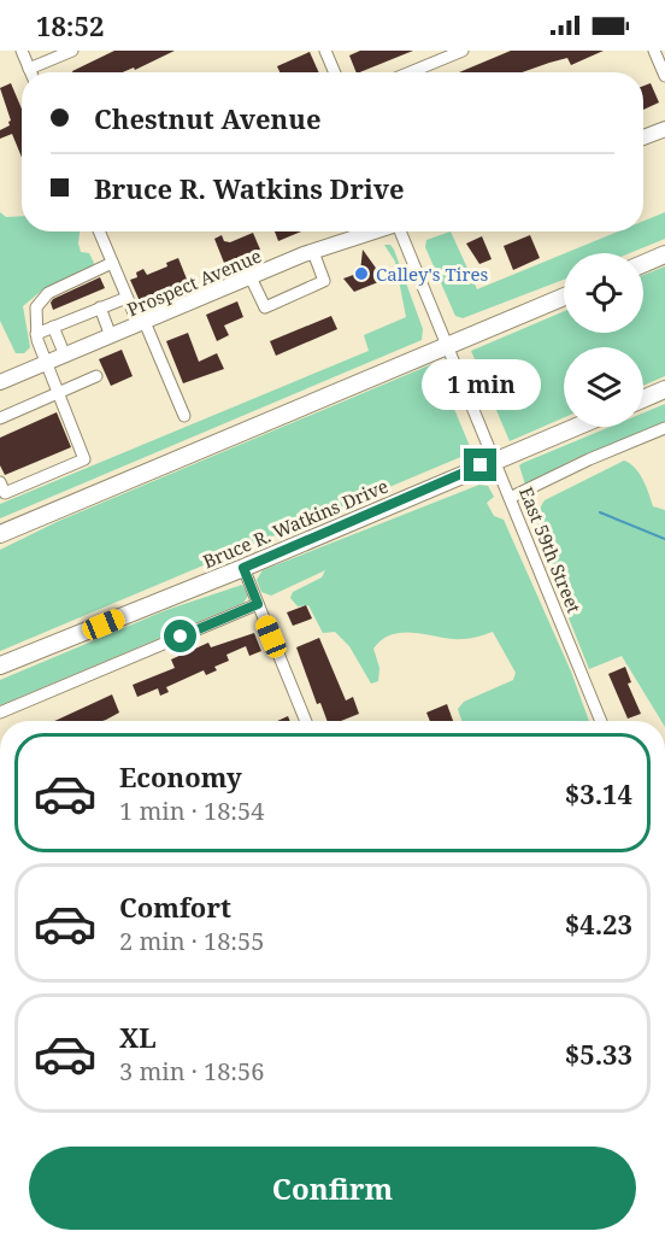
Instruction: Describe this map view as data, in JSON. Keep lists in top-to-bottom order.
{
  "streets": {
    "highway": ["Bruce R. Watkins Drive"],
    "main road": ["Prospect Avenue"],
    "street": ["East 59th Street"]
  },
  "crossings": [
    ["Bruce R. Watkins Drive", "East 59th Street"]
  ],
  "places": ["Calley's Tires"],
  "page": {
    "status": "18:52",
    "banner": ["Chestnut Avenue", "Bruce R. Watkins Drive"],
    "bubble": "1 min",
    "list": [
      {
        "name": "Economy",
        "note": "1 min · 18:54",
        "value": "$3.14"
      },
      {
        "name": "Comfort",
        "note": "2 min · 18:55",
        "value": "$4.23"
      },
      {
        "name": "XL",
        "note": "3 min · 18:56",
        "value": "$5.33"
      }
    ],
    "buttons": "Confirm"
  }
}
